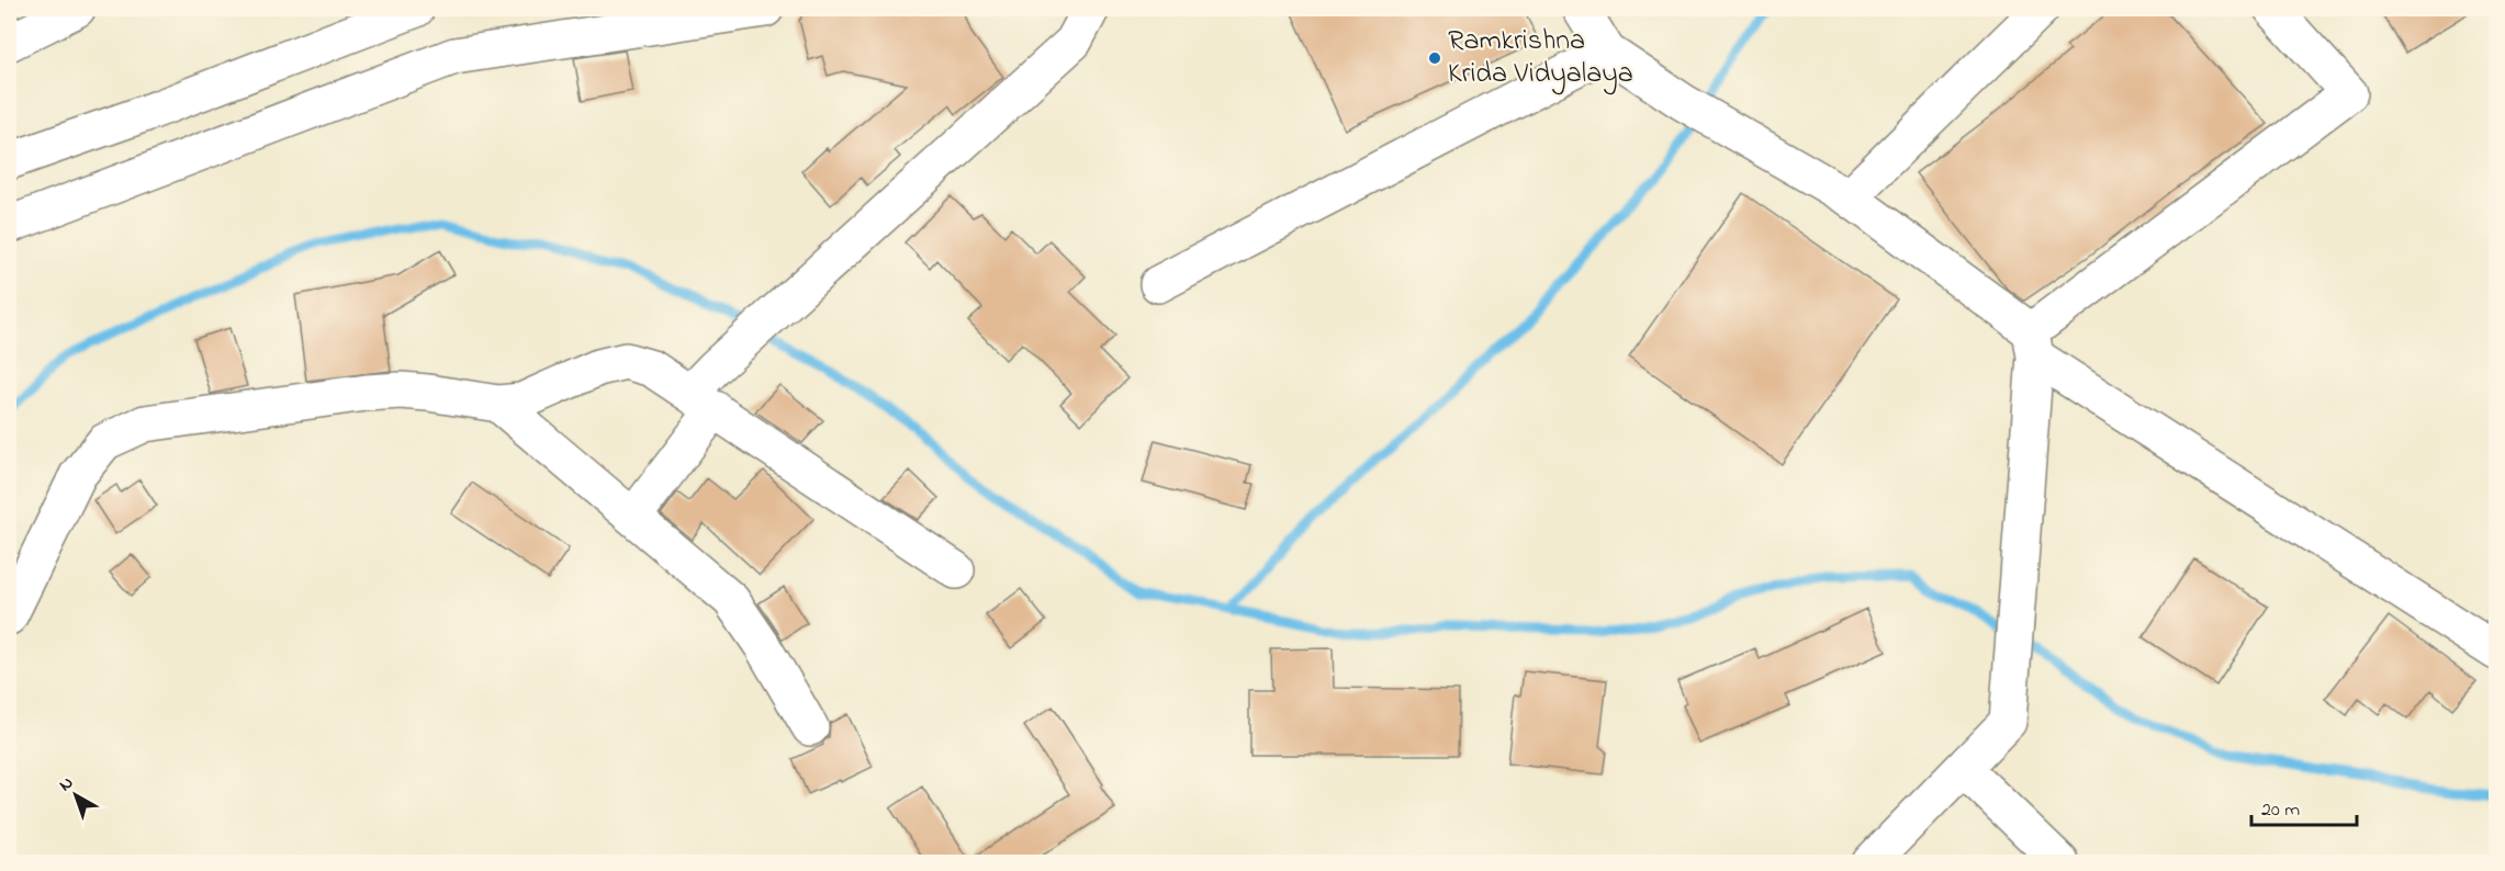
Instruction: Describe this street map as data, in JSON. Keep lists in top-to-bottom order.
{
  "places": ["Ramkrishna Krida Vidyalaya"],
  "scale_bar": "20 m",
  "north": "top left"
}
